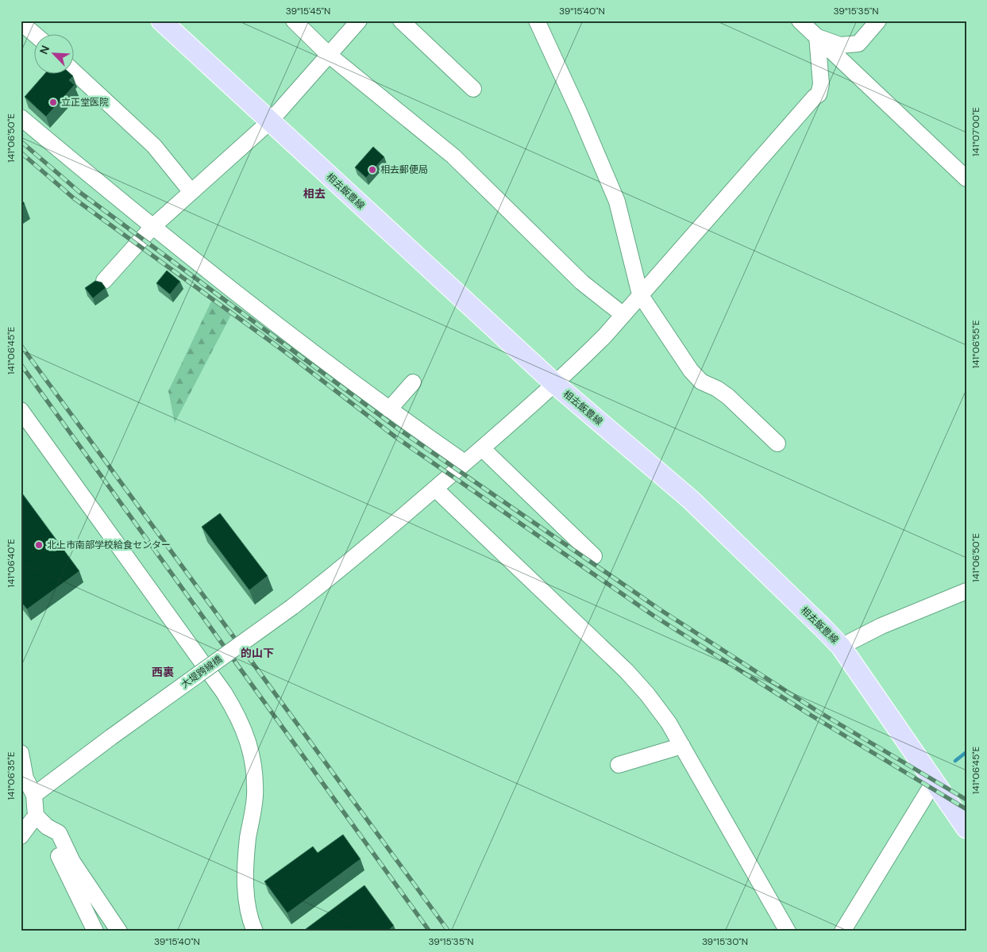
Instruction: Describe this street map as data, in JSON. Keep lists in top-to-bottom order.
{
  "streets": {
    "main road": ["相去飯豊線"],
    "street": ["大堤跨線橋"]
  },
  "crossings": [
    ["相去飯豊線", "大堤跨線橋"]
  ],
  "districts": ["相去", "的山下", "西裏"],
  "places": ["立正堂医院", "相去郵便局", "北上市南部学校給食センター"],
  "north": "top left",
  "coordinates": [
    "39°15'45\"N",
    "39°15'40\"N",
    "39°15'35\"N",
    "141°07'00\"E",
    "141°06'50\"E",
    "141°06'55\"E",
    "141°06'45\"E",
    "141°06'40\"E",
    "141°06'35\"E",
    "39°15'30\"N"
  ]
}
